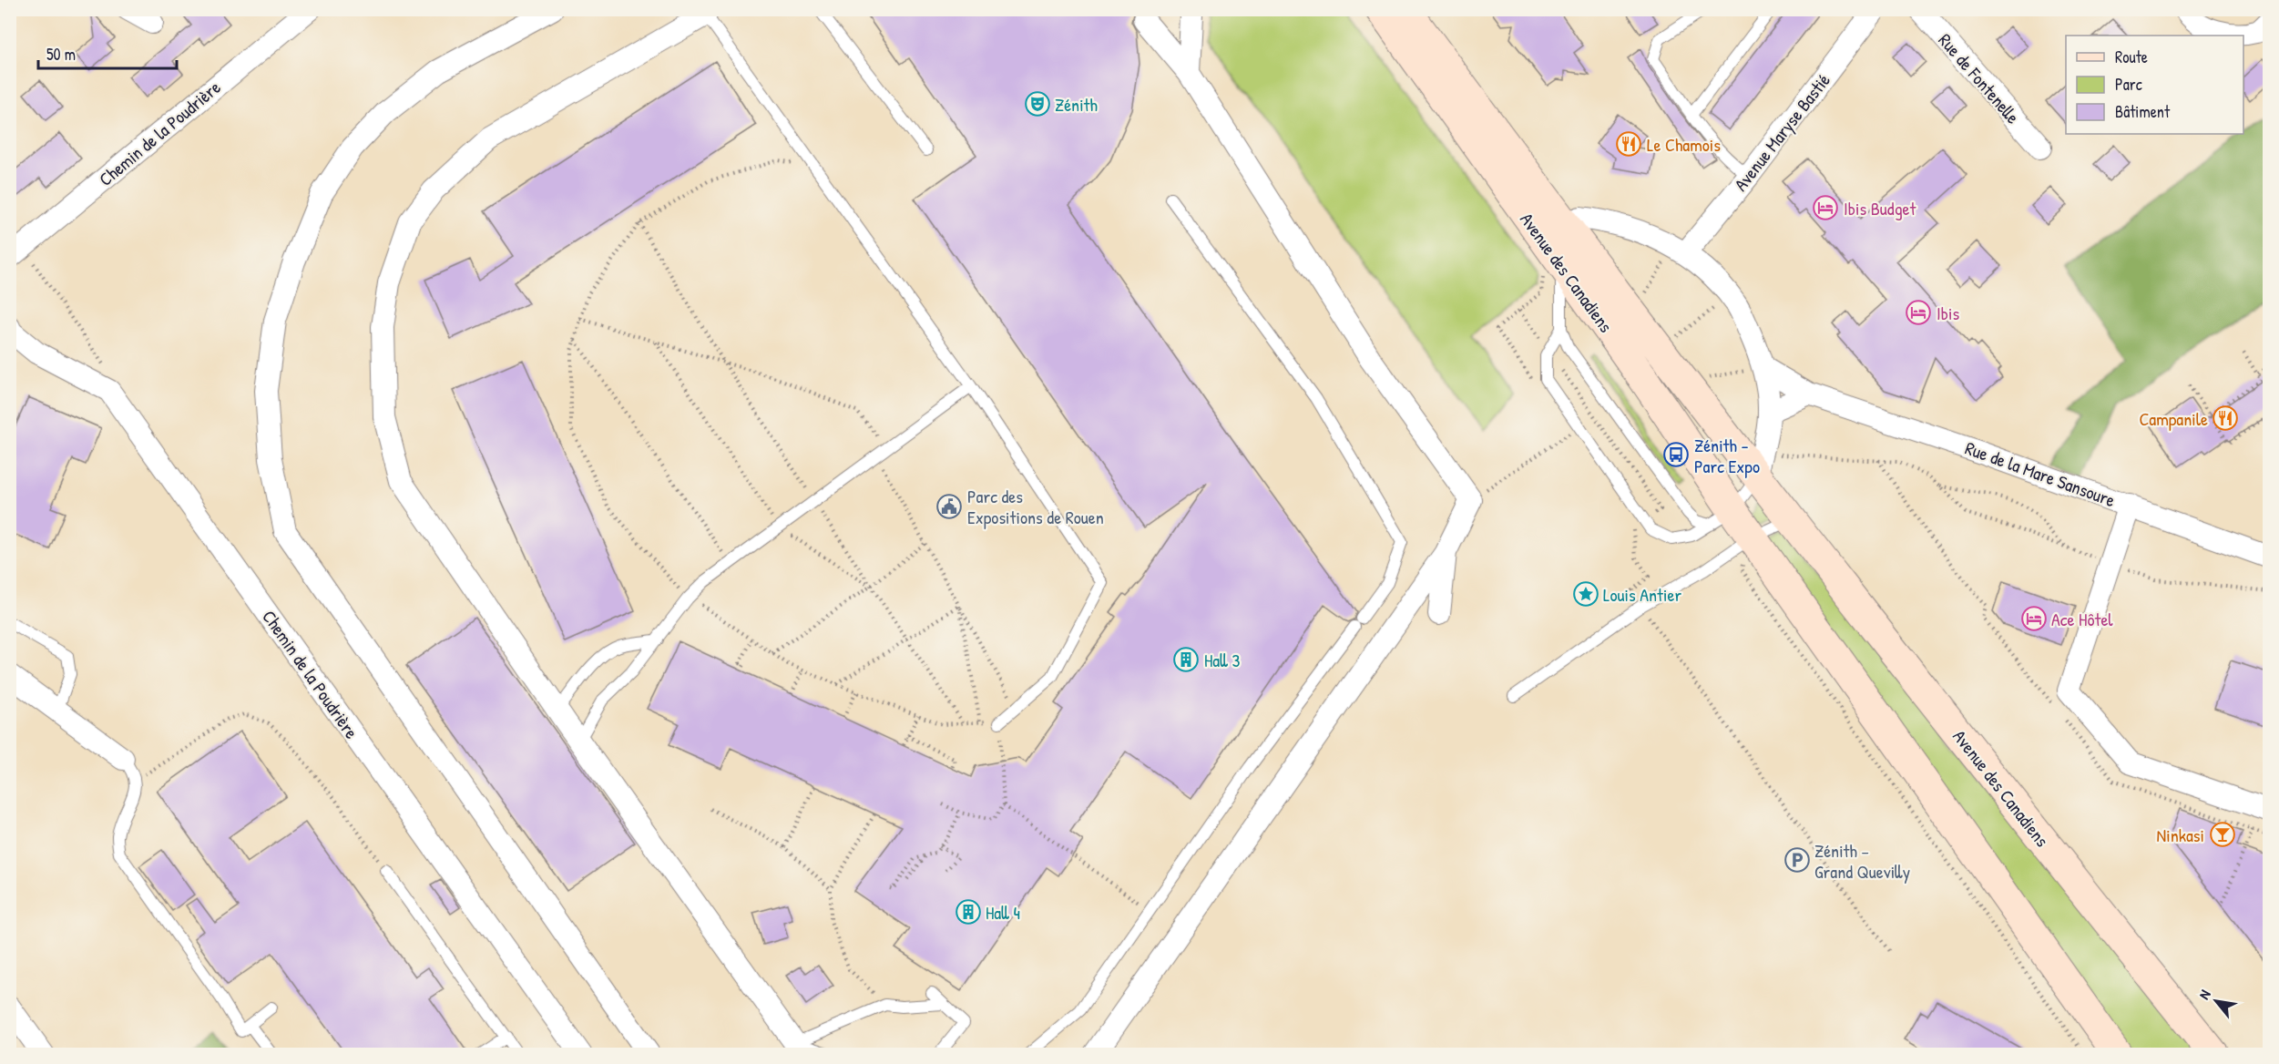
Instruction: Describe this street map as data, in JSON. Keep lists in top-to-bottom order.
{
  "streets": {
    "main road": ["Avenue des Canadiens"],
    "street": [
      "Rue de Fontenelle",
      "Avenue Maryse Bastié",
      "Chemin de la Poudrière",
      "Rue de la Mare Sansoure"
    ]
  },
  "places": {
    "theatre": ["Zénith"],
    "restaurant": ["Le Chamois", "Campanile"],
    "hotel": ["Ibis Budget", "Ibis", "Ace Hôtel"],
    "bus stop": ["Zénith - Parc Expo"],
    "public building": ["Parc des Expositions de Rouen"],
    "place": ["Louis Antier"],
    "building": ["Hall 3", "Hall 4"],
    "bar": ["Ninkasi"],
    "parking": ["Zénith – Grand Quevilly"]
  },
  "legend": ["Route", "Parc", "Bâtiment"],
  "scale_bar": "50 m",
  "north": "top left"
}
